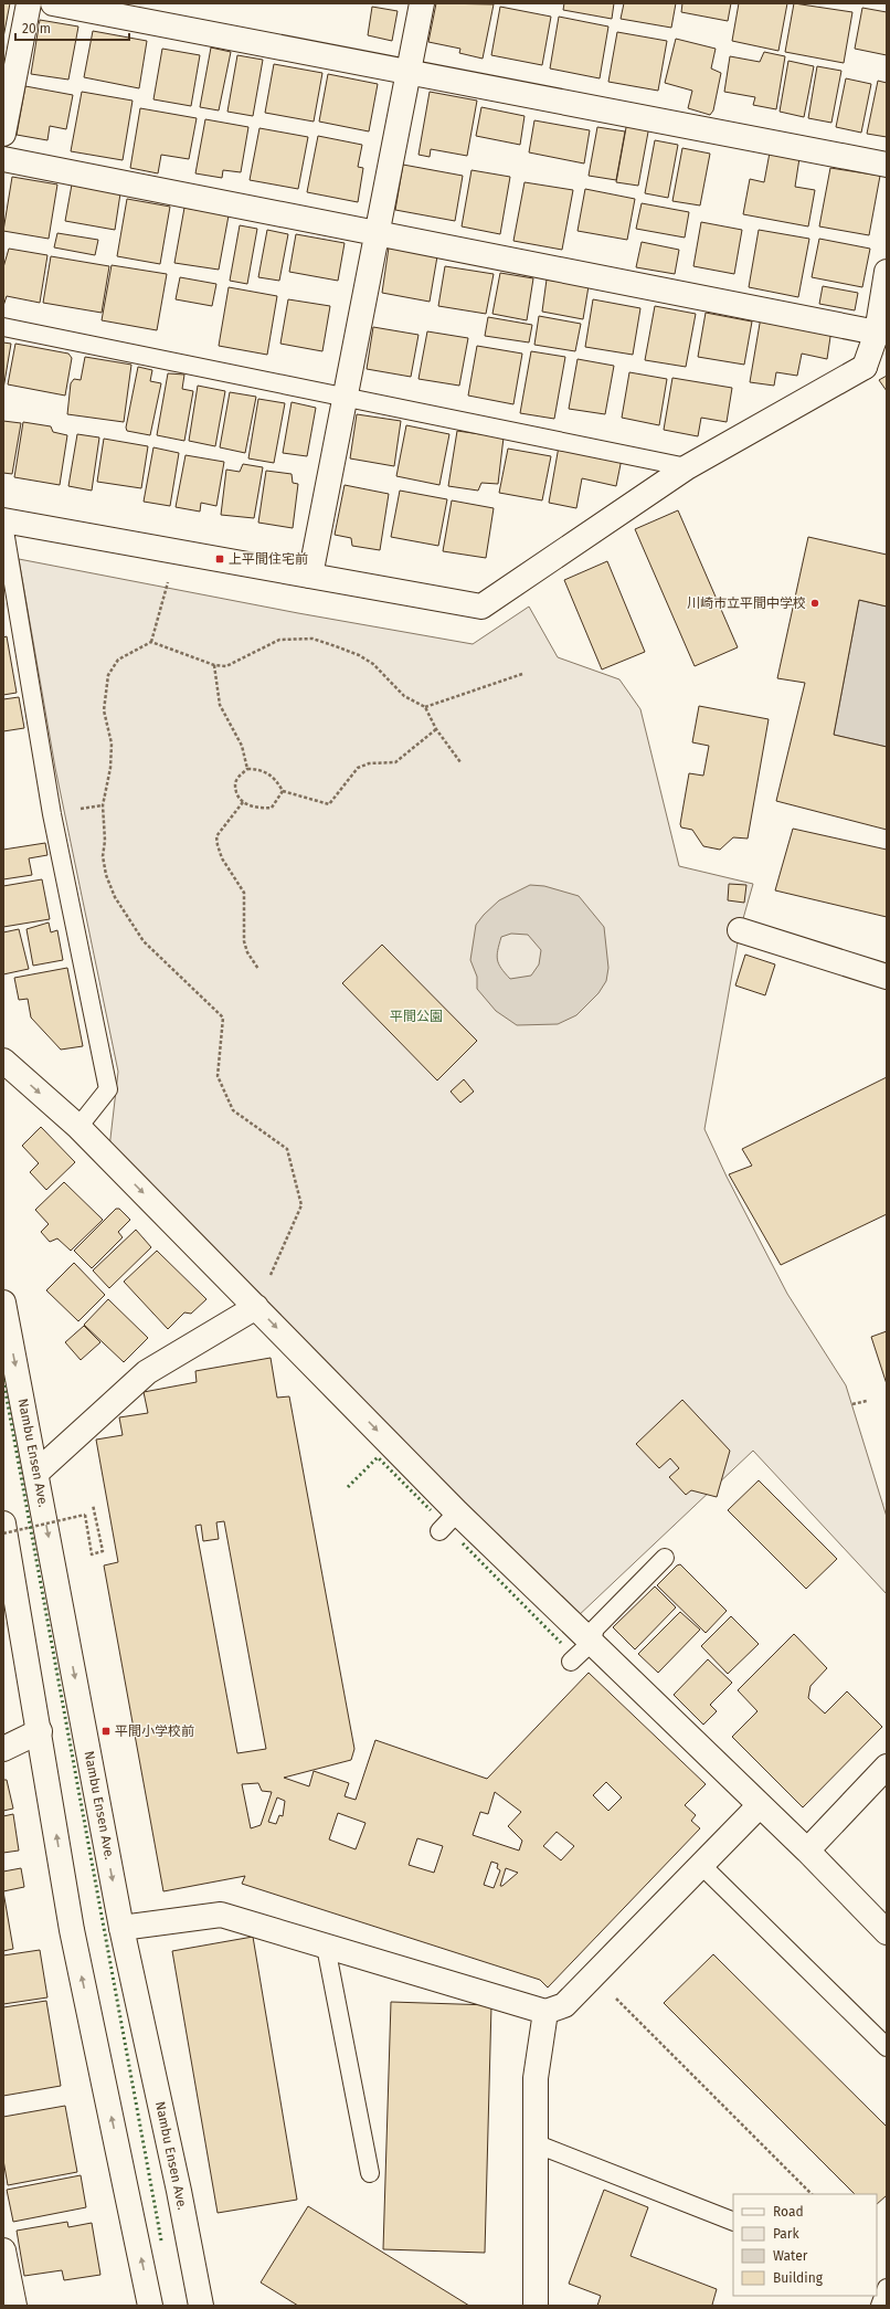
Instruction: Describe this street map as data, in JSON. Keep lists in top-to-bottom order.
{
  "streets": {
    "street": ["Nambu Ensen Ave."]
  },
  "parks": ["平間公園"],
  "places": {
    "transit": ["上平間住宅前", "平間小学校前"],
    "other": ["川崎市立平間中学校"]
  },
  "legend": [
    "Road",
    "Park",
    "Water",
    "Building"
  ],
  "scale_bar": "20 m"
}
